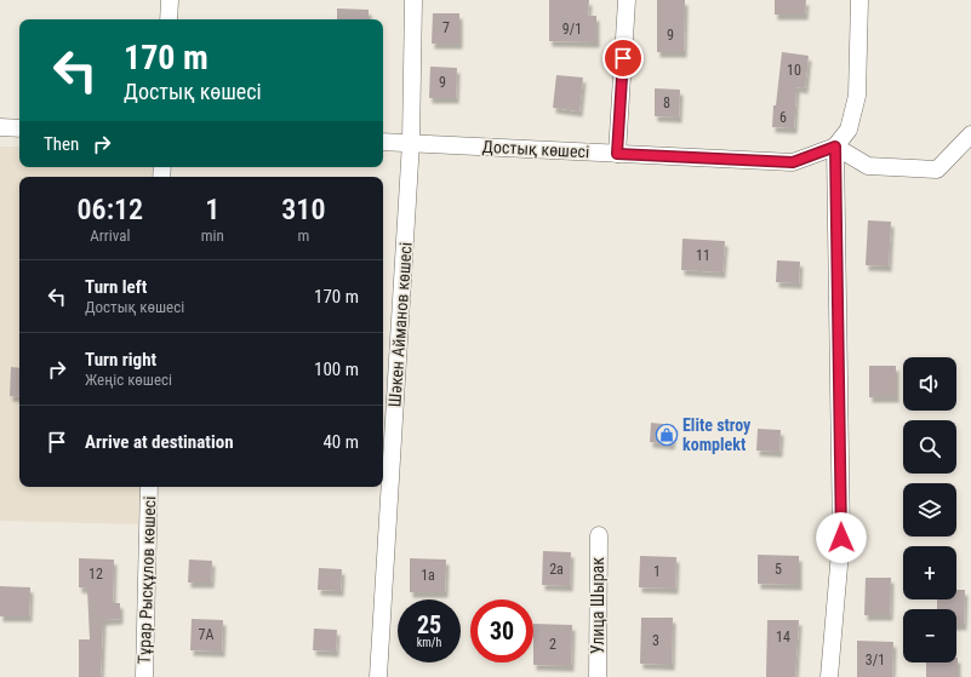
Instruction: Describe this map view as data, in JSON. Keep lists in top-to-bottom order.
{
  "streets": {
    "street": [
      "Достық көшесі",
      "Шәкен Айманов көшесі",
      "Тұрар Рысқұлов көшесі",
      "Улица Шырак"
    ]
  },
  "crossings": [
    ["Достық көшесі", "Шәкен Айманов көшесі"]
  ],
  "places": {
    "shop": ["Elite stroy komplekt"]
  },
  "house_numbers": [
    "7",
    "9/1",
    "9",
    "10",
    "9",
    "8",
    "6",
    "11",
    "2а",
    "5",
    "1",
    "12",
    "1а",
    "7А",
    "14",
    "3",
    "2",
    "3/1"
  ],
  "page": {
    "turn": ["170 m", "Достық көшесі"],
    "then": "Then",
    "eta": [
      "06:12",
      "Arrival",
      "1",
      "min",
      "310",
      "m"
    ],
    "list": [
      {
        "name": "Turn left",
        "note": "Достық көшесі",
        "value": "170 m"
      },
      {
        "name": "Turn right",
        "note": "Жеңіс көшесі",
        "value": "100 m"
      },
      {
        "name": "Arrive at destination",
        "value": "40 m"
      }
    ],
    "map_buttons": ["+", "−"],
    "speed": "25 km/h",
    "limit": "30"
  }
}
